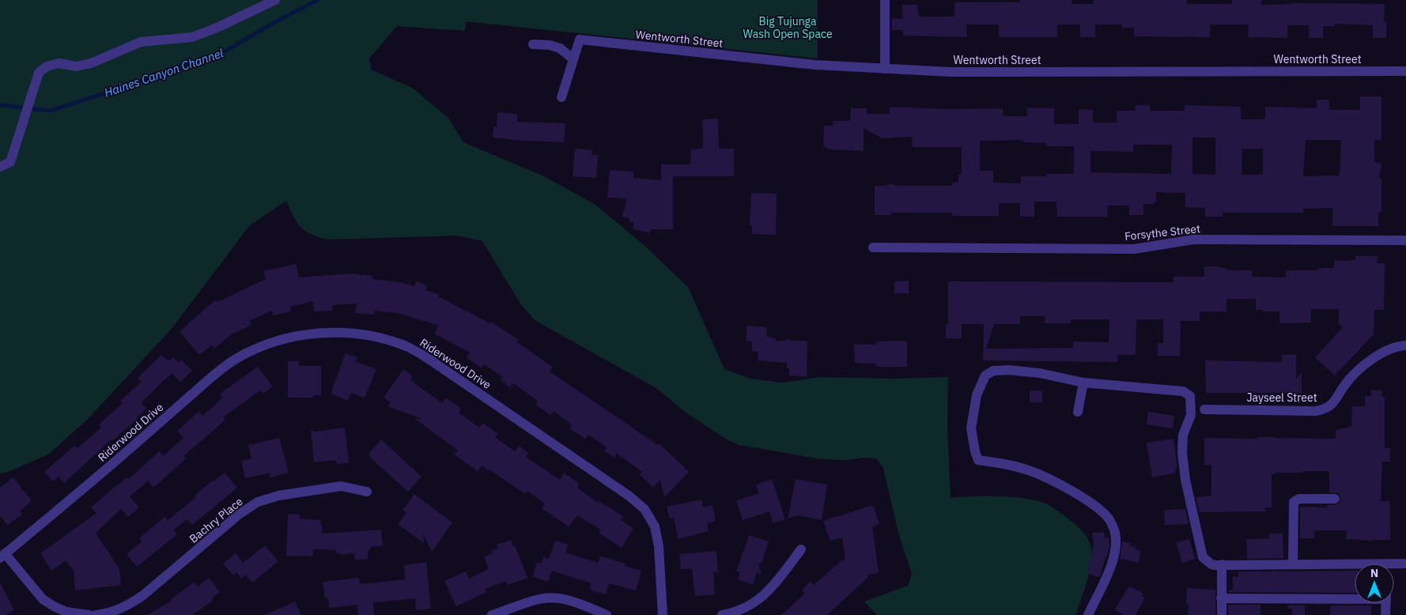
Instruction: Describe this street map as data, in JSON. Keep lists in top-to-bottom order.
{
  "streets": {
    "street": [
      "Wentworth Street",
      "Forsythe Street",
      "Riderwood Drive",
      "Jayseel Street",
      "Bachry Place"
    ]
  },
  "water": ["Haines Canyon Channel"],
  "parks": ["Big Tujunga Wash Open Space"],
  "north": "top"
}
